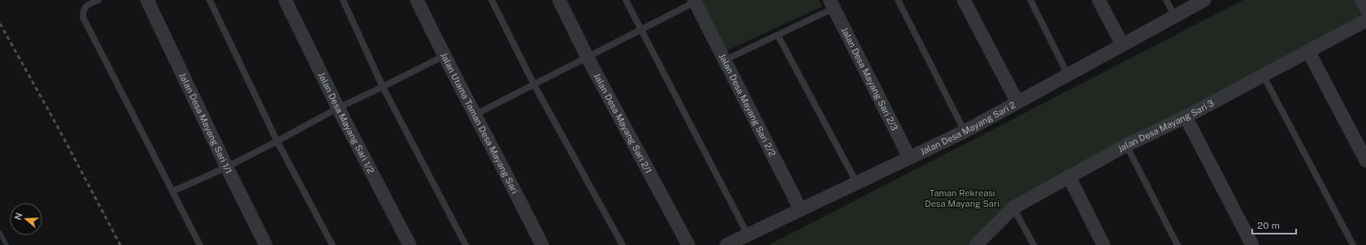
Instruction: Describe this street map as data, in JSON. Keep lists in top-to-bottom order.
{
  "streets": {
    "street": [
      "Jalan Desa Mayang Sari 2/3",
      "Jalan Desa Mayang Sari 2/2",
      "Jalan Desa Mayang Sari 1/1",
      "Jalan Utama Taman Desa Mayang Sari",
      "Jalan Desa Mayang Sari 2/1",
      "Jalan Desa Mayang Sari 1/2",
      "Jalan Desa Mayang Sari 3",
      "Jalan Desa Mayang Sari 2"
    ]
  },
  "crossings": [
    ["Jalan Desa Mayang Sari 2/3", "Jalan Desa Mayang Sari 2"],
    ["Jalan Desa Mayang Sari 2/2", "Jalan Desa Mayang Sari 2"]
  ],
  "parks": ["Taman Rekreasi Desa Mayang Sari"],
  "scale_bar": "20 m",
  "north": "left"
}
